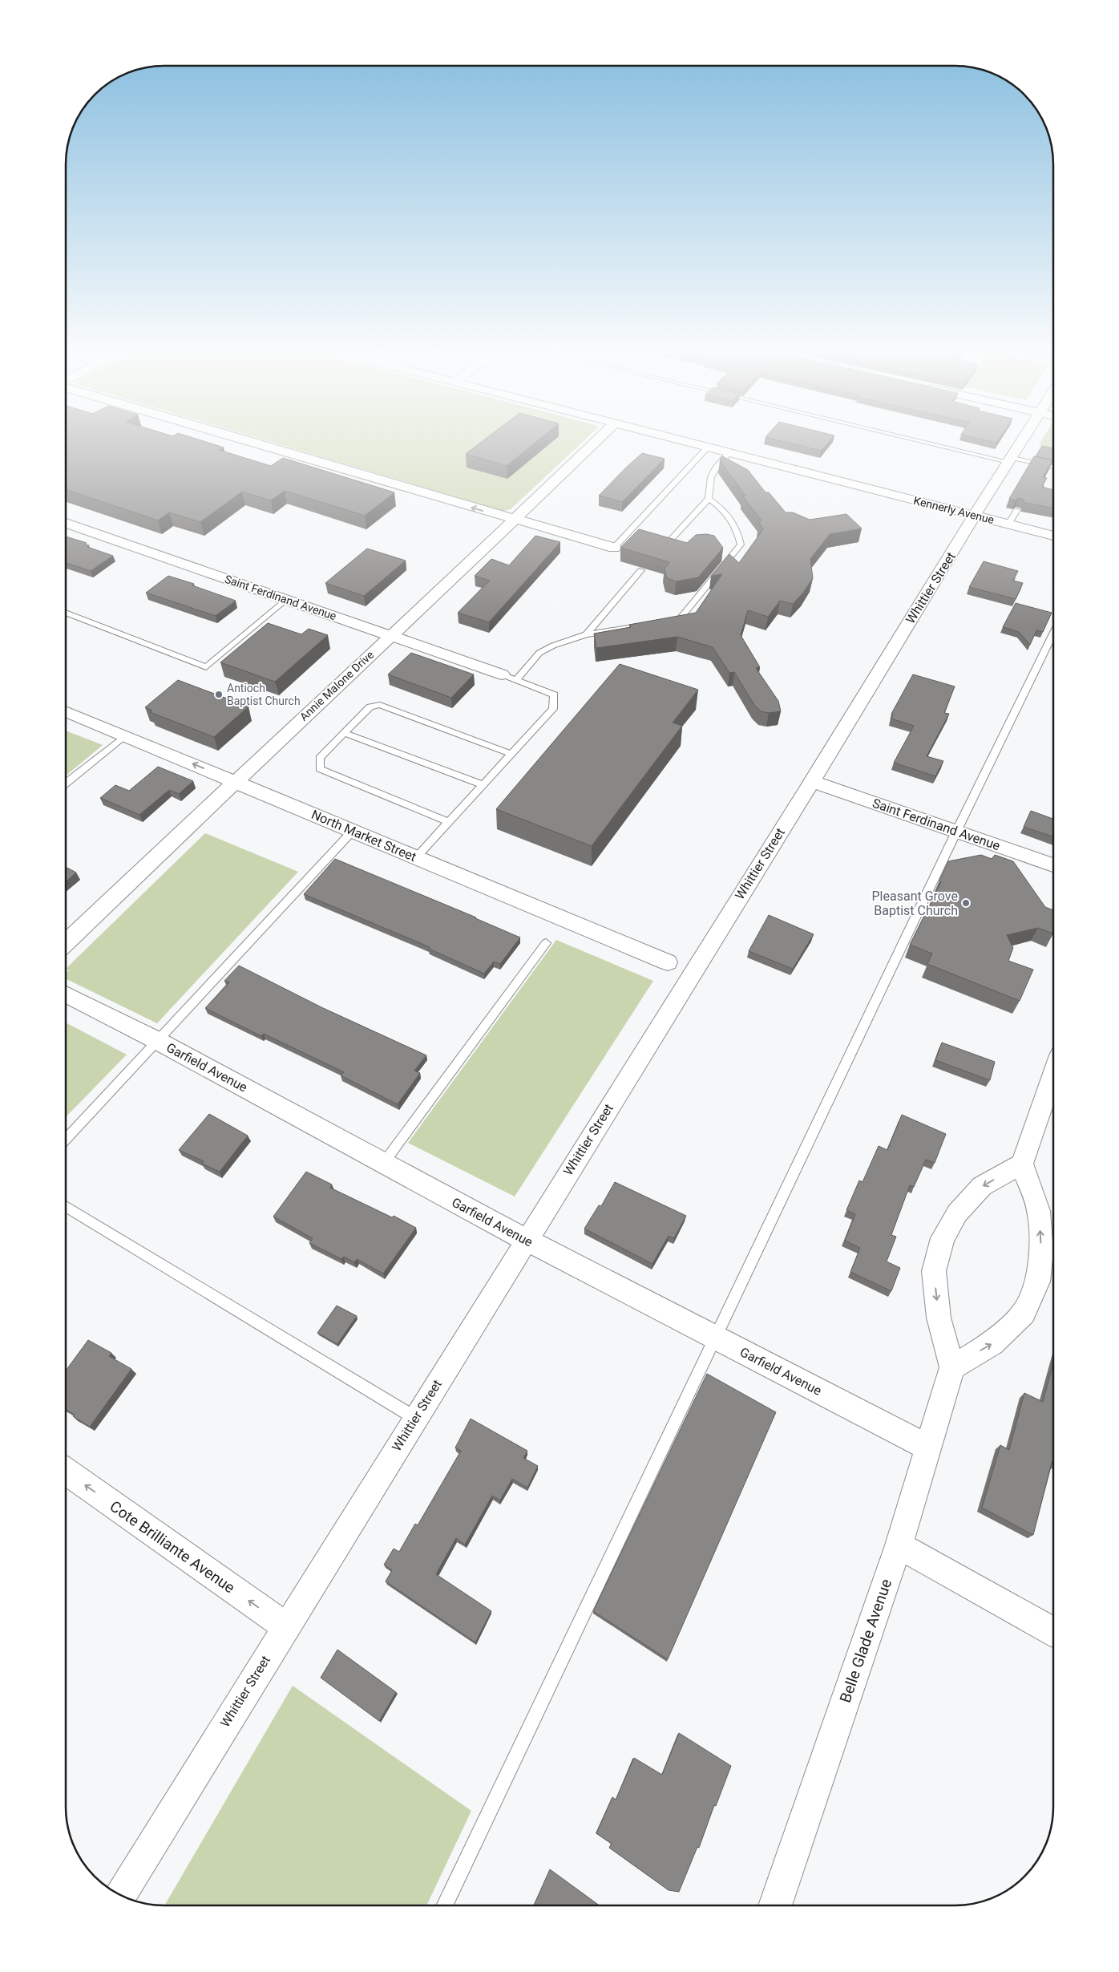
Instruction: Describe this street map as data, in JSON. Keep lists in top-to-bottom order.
{
  "streets": {
    "street": [
      "Kennerly Avenue",
      "Whittier Street",
      "Saint Ferdinand Avenue",
      "Annie Malone Drive",
      "North Market Street",
      "Garfield Avenue",
      "Cote Brilliante Avenue",
      "Belle Glade Avenue"
    ]
  },
  "crossings": [
    ["Kennerly Avenue", "Whittier Street"],
    ["Whittier Street", "Saint Ferdinand Avenue"],
    ["Whittier Street", "Garfield Avenue"],
    ["Whittier Street", "Cote Brilliante Avenue"],
    ["Saint Ferdinand Avenue", "Annie Malone Drive"],
    ["Annie Malone Drive", "North Market Street"],
    ["Garfield Avenue", "Belle Glade Avenue"]
  ],
  "one_way": ["Cote Brilliante Avenue"],
  "places": ["Antioch Baptist Church", "Pleasant Grove Baptist Church"]
}
